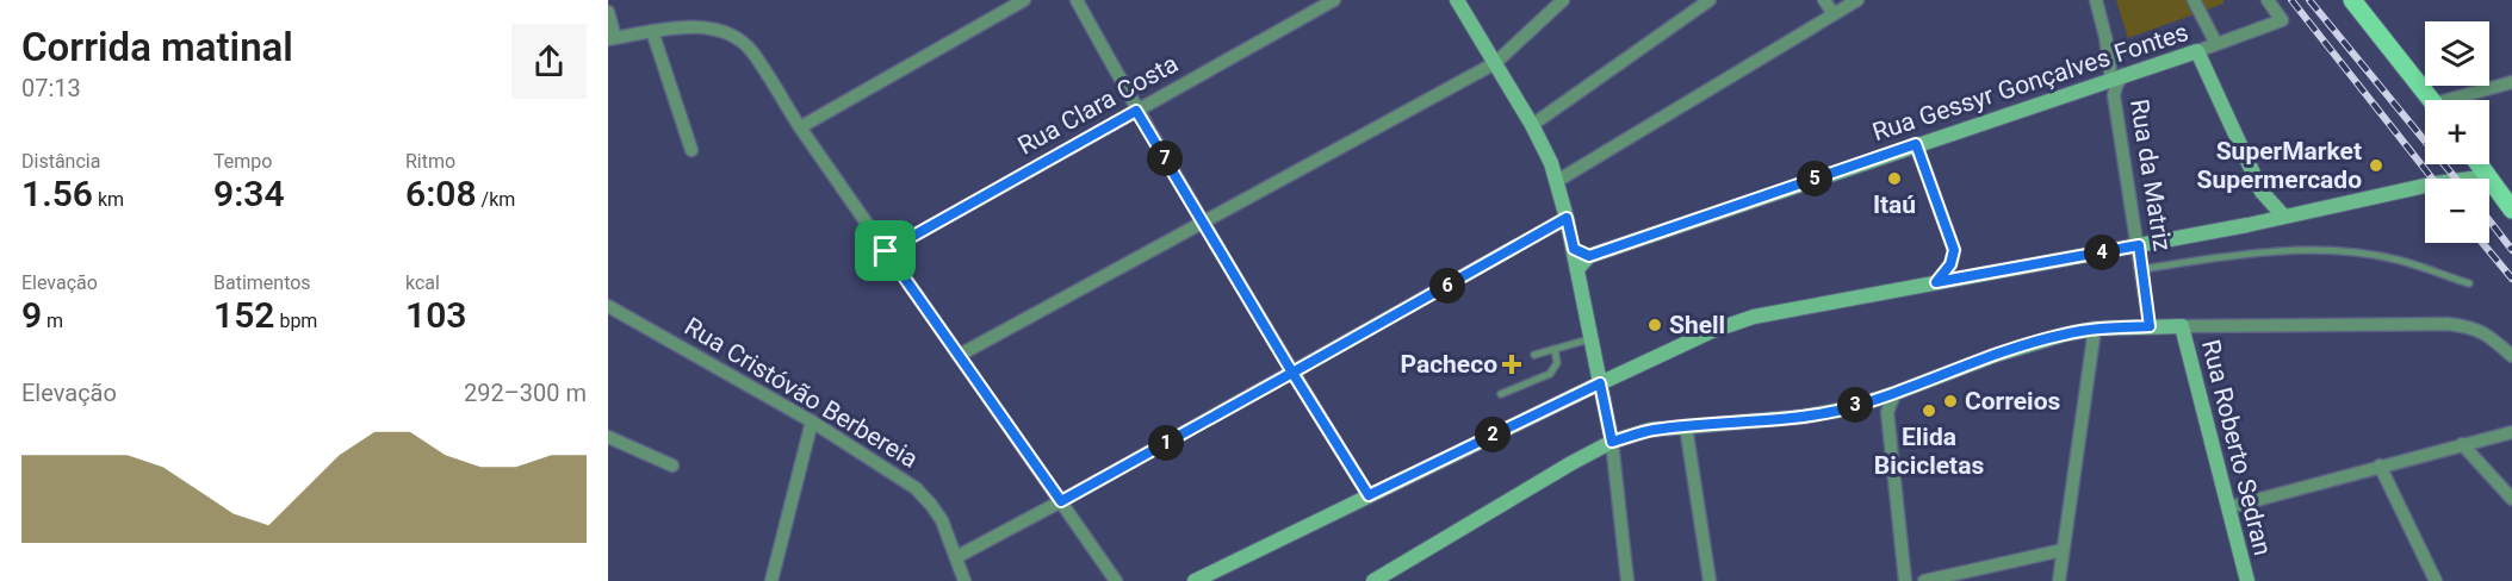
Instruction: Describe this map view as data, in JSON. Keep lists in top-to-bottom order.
{
  "streets": {
    "main road": ["Rua Gessyr Gonçalves Fontes", "Rua Roberto Sedran"],
    "street": ["Rua Clara Costa", "Rua da Matriz", "Rua Cristóvão Berbereia"]
  },
  "crossings": [
    ["Rua Gessyr Gonçalves Fontes", "Rua da Matriz"]
  ],
  "places": {
    "other": [
      "SuperMarket Supermercado",
      "Itaú",
      "Shell",
      "Correios",
      "Elida Bicicletas"
    ],
    "health": ["Pacheco"]
  },
  "page": {
    "heading": ["Corrida matinal", "07:13"],
    "map_buttons": ["+", "−"],
    "stats": [
      ["Distância", "1.56 km"],
      ["Tempo", "9:34"],
      ["Ritmo", "6:08 /km"],
      ["Elevação", "9 m"],
      ["Batimentos", "152 bpm"],
      ["kcal", "103"]
    ],
    "pins": [
      "7",
      "5",
      "4",
      "6",
      "3",
      "2",
      "1"
    ],
    "chart": ["Elevação", "292–300 m"]
  }
}
